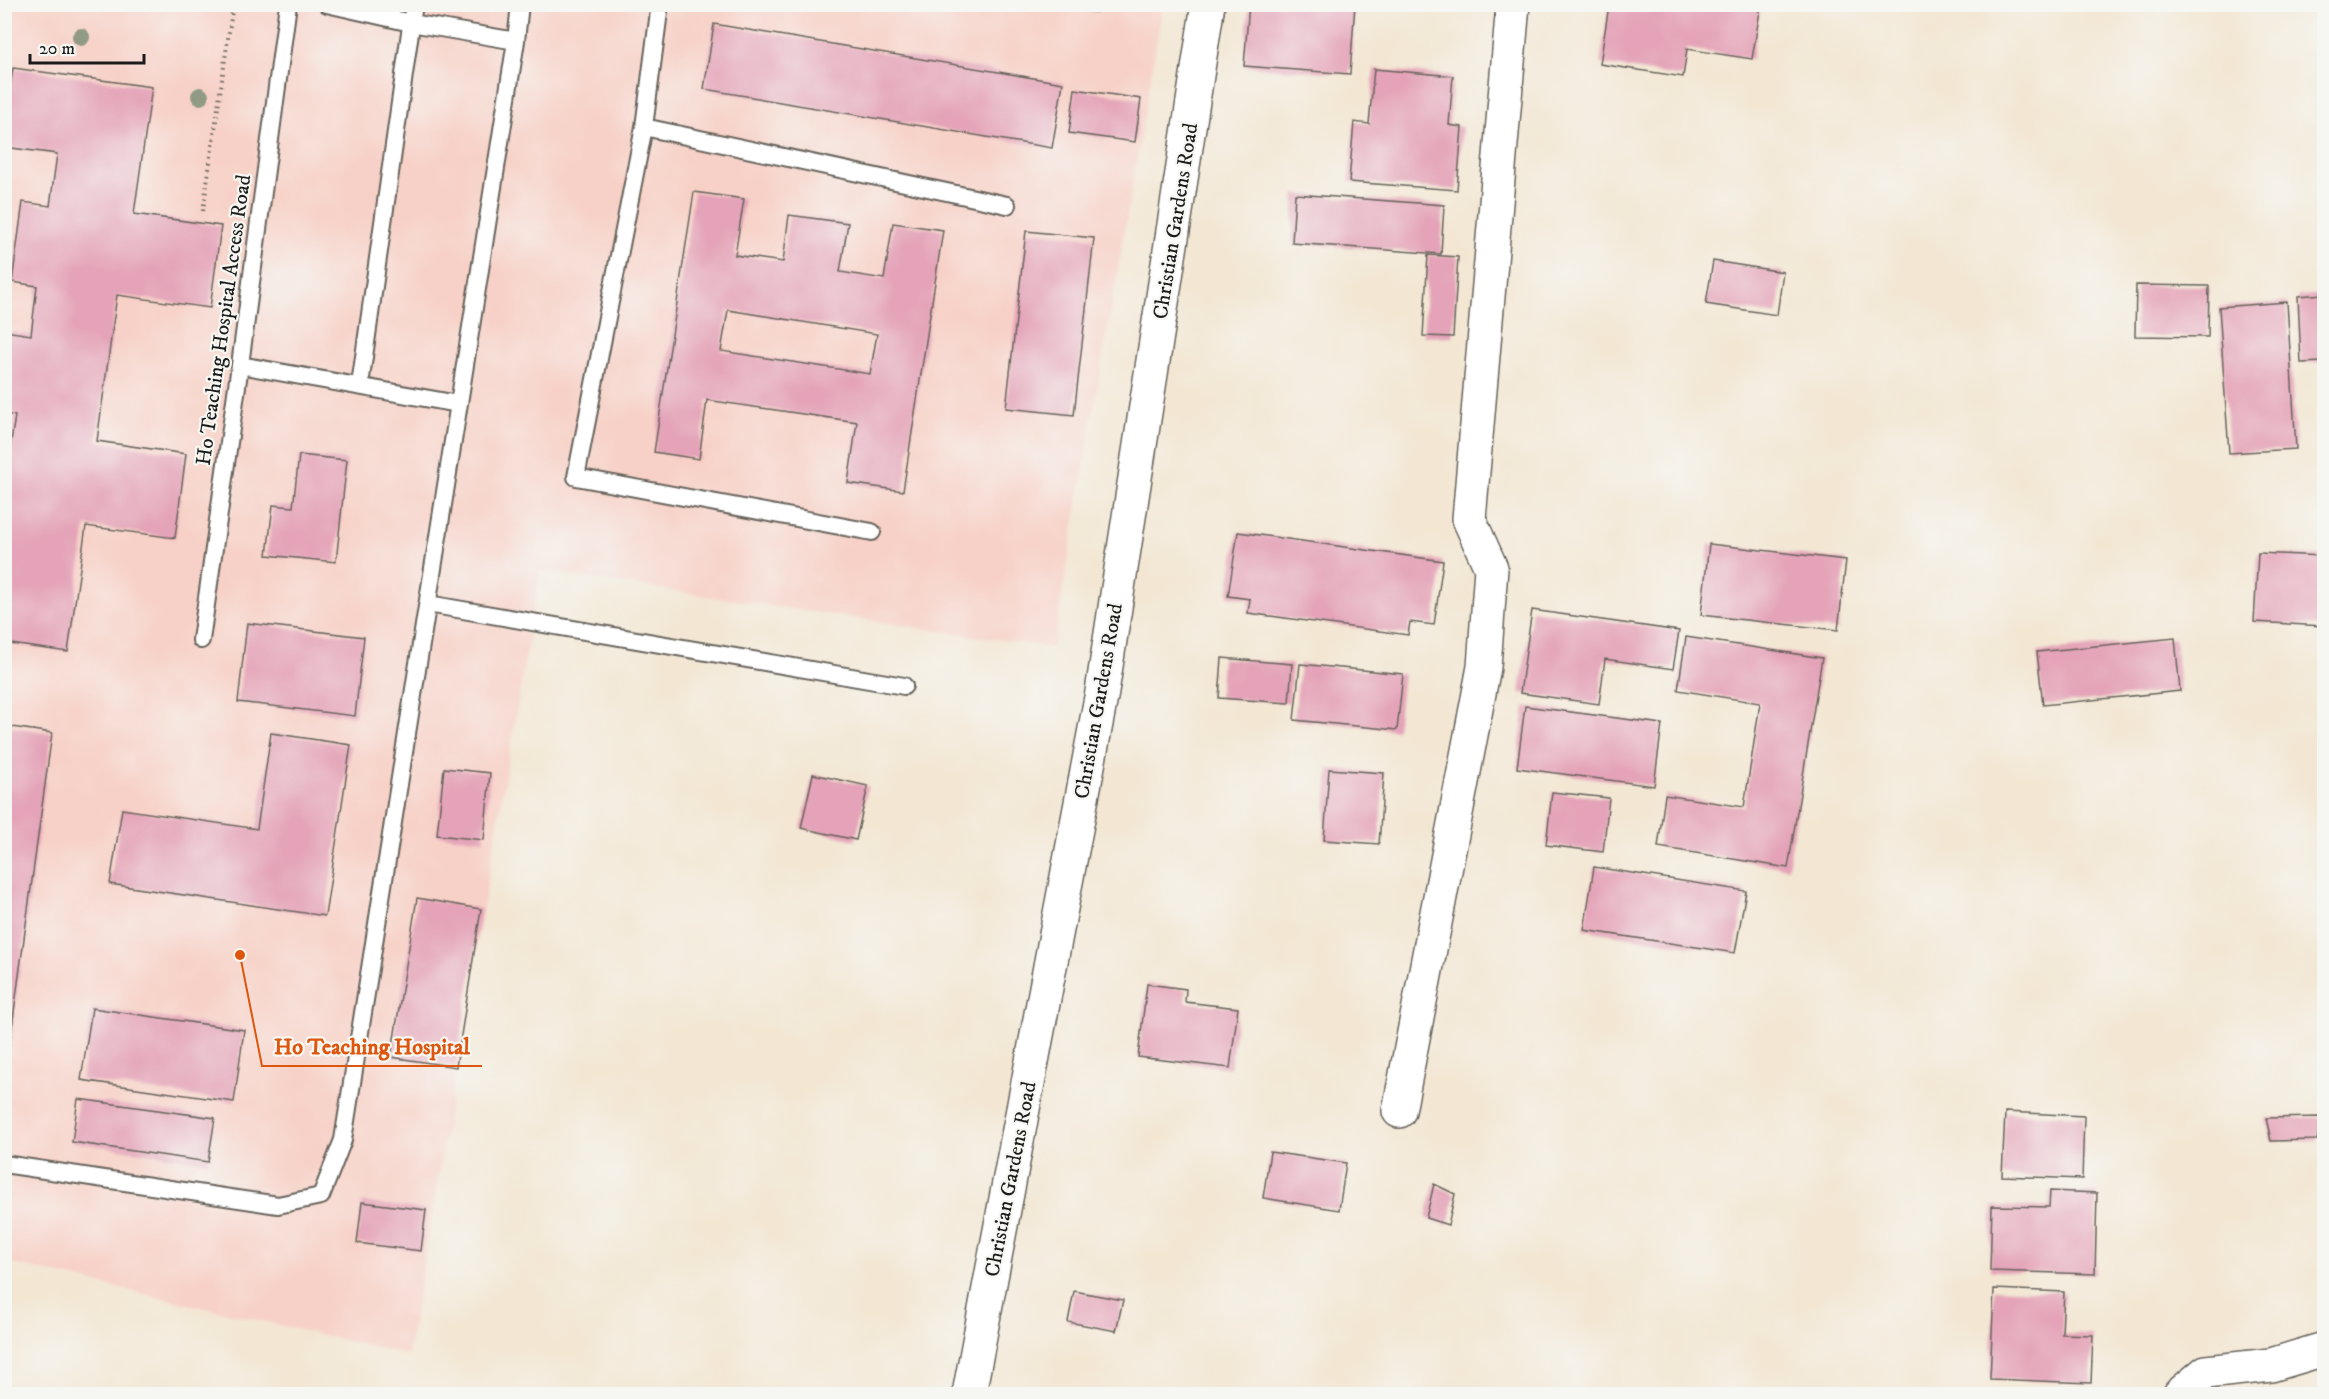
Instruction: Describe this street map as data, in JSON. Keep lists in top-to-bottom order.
{
  "streets": {
    "street": ["Christian Gardens Road"],
    "lane": ["Ho Teaching Hospital Access Road"]
  },
  "places": ["Ho Teaching Hospital"],
  "scale_bar": "20 m"
}
